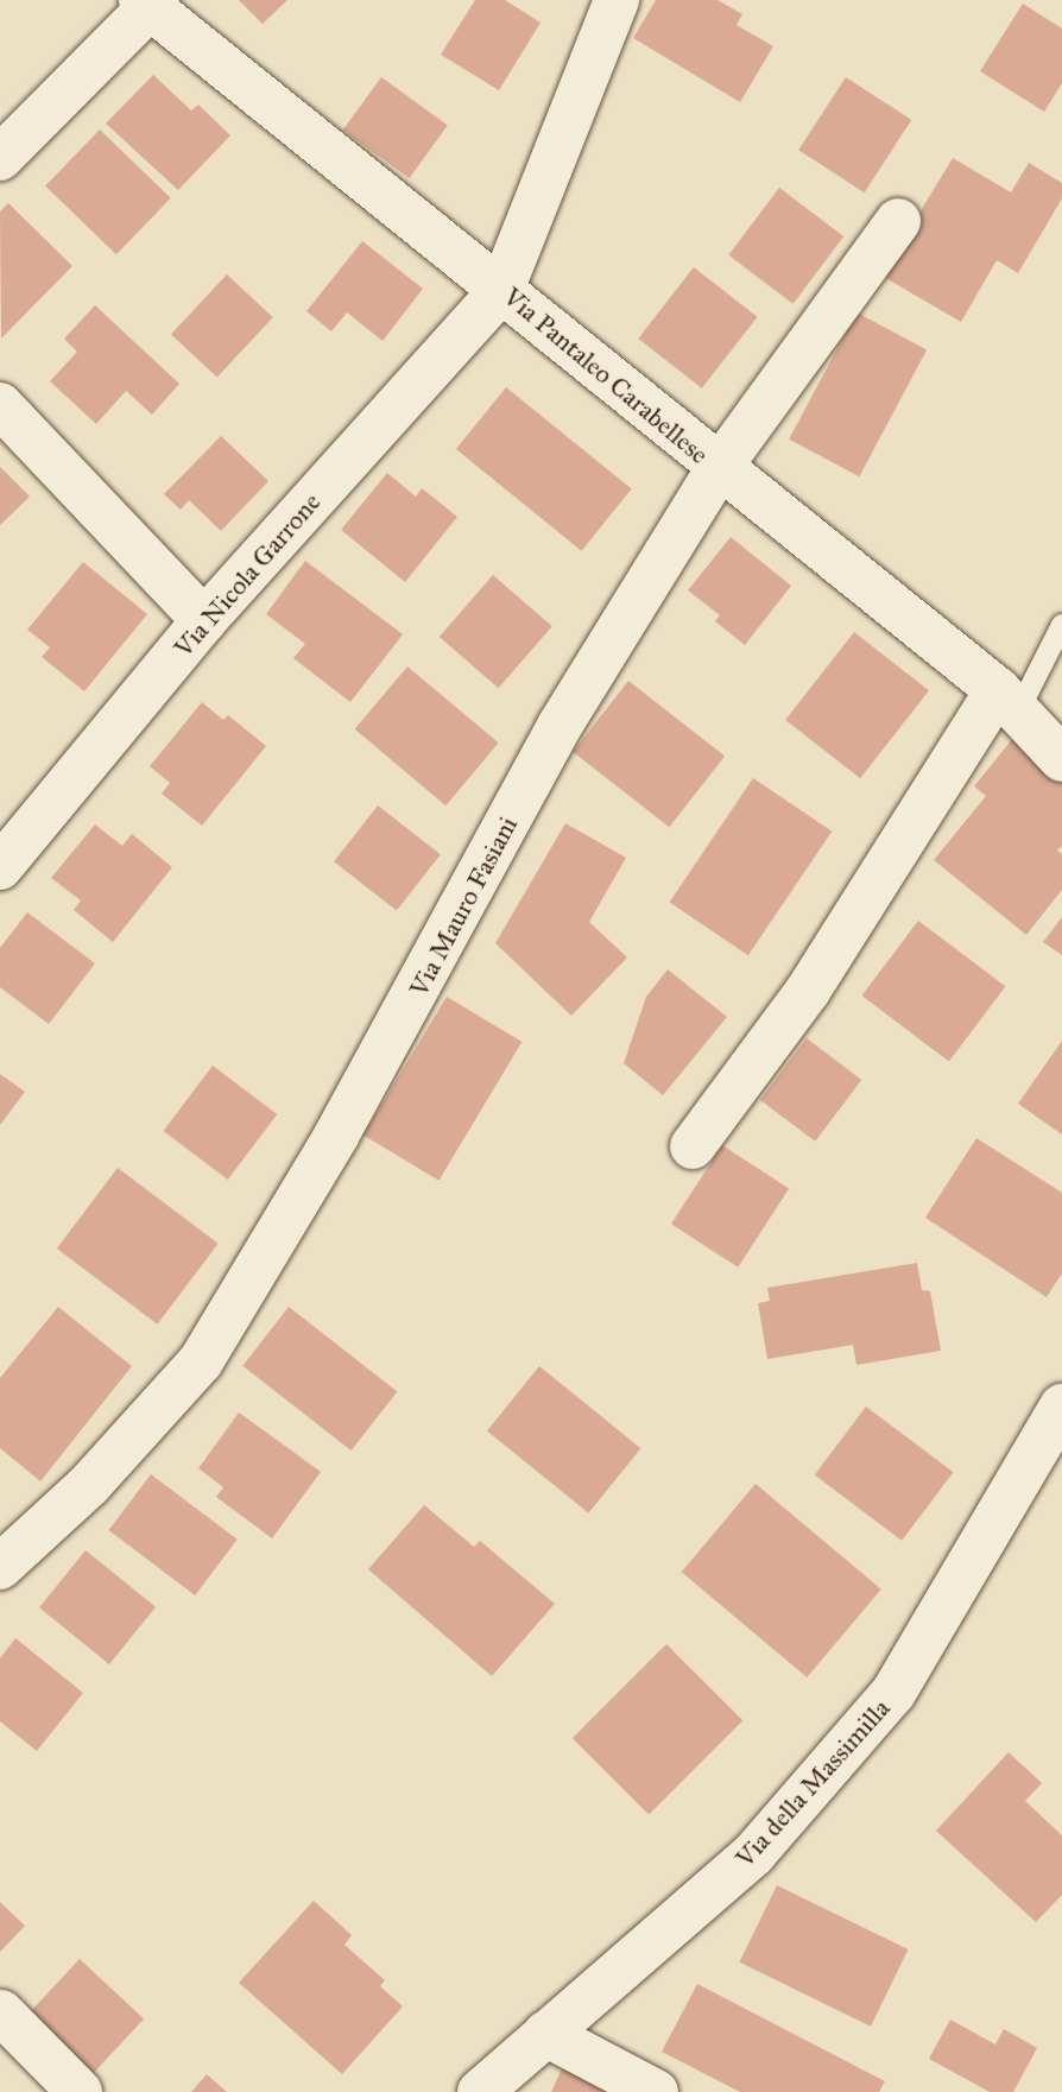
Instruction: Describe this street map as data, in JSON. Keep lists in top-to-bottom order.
{
  "streets": {
    "street": [
      "Via Pantaleo Carabellese",
      "Via Nicola Garrone",
      "Via Mauro Fasiani",
      "Via della Massimilla"
    ]
  },
  "crossings": [
    ["Via Pantaleo Carabellese", "Via Nicola Garrone"],
    ["Via Pantaleo Carabellese", "Via Mauro Fasiani"]
  ]
}
